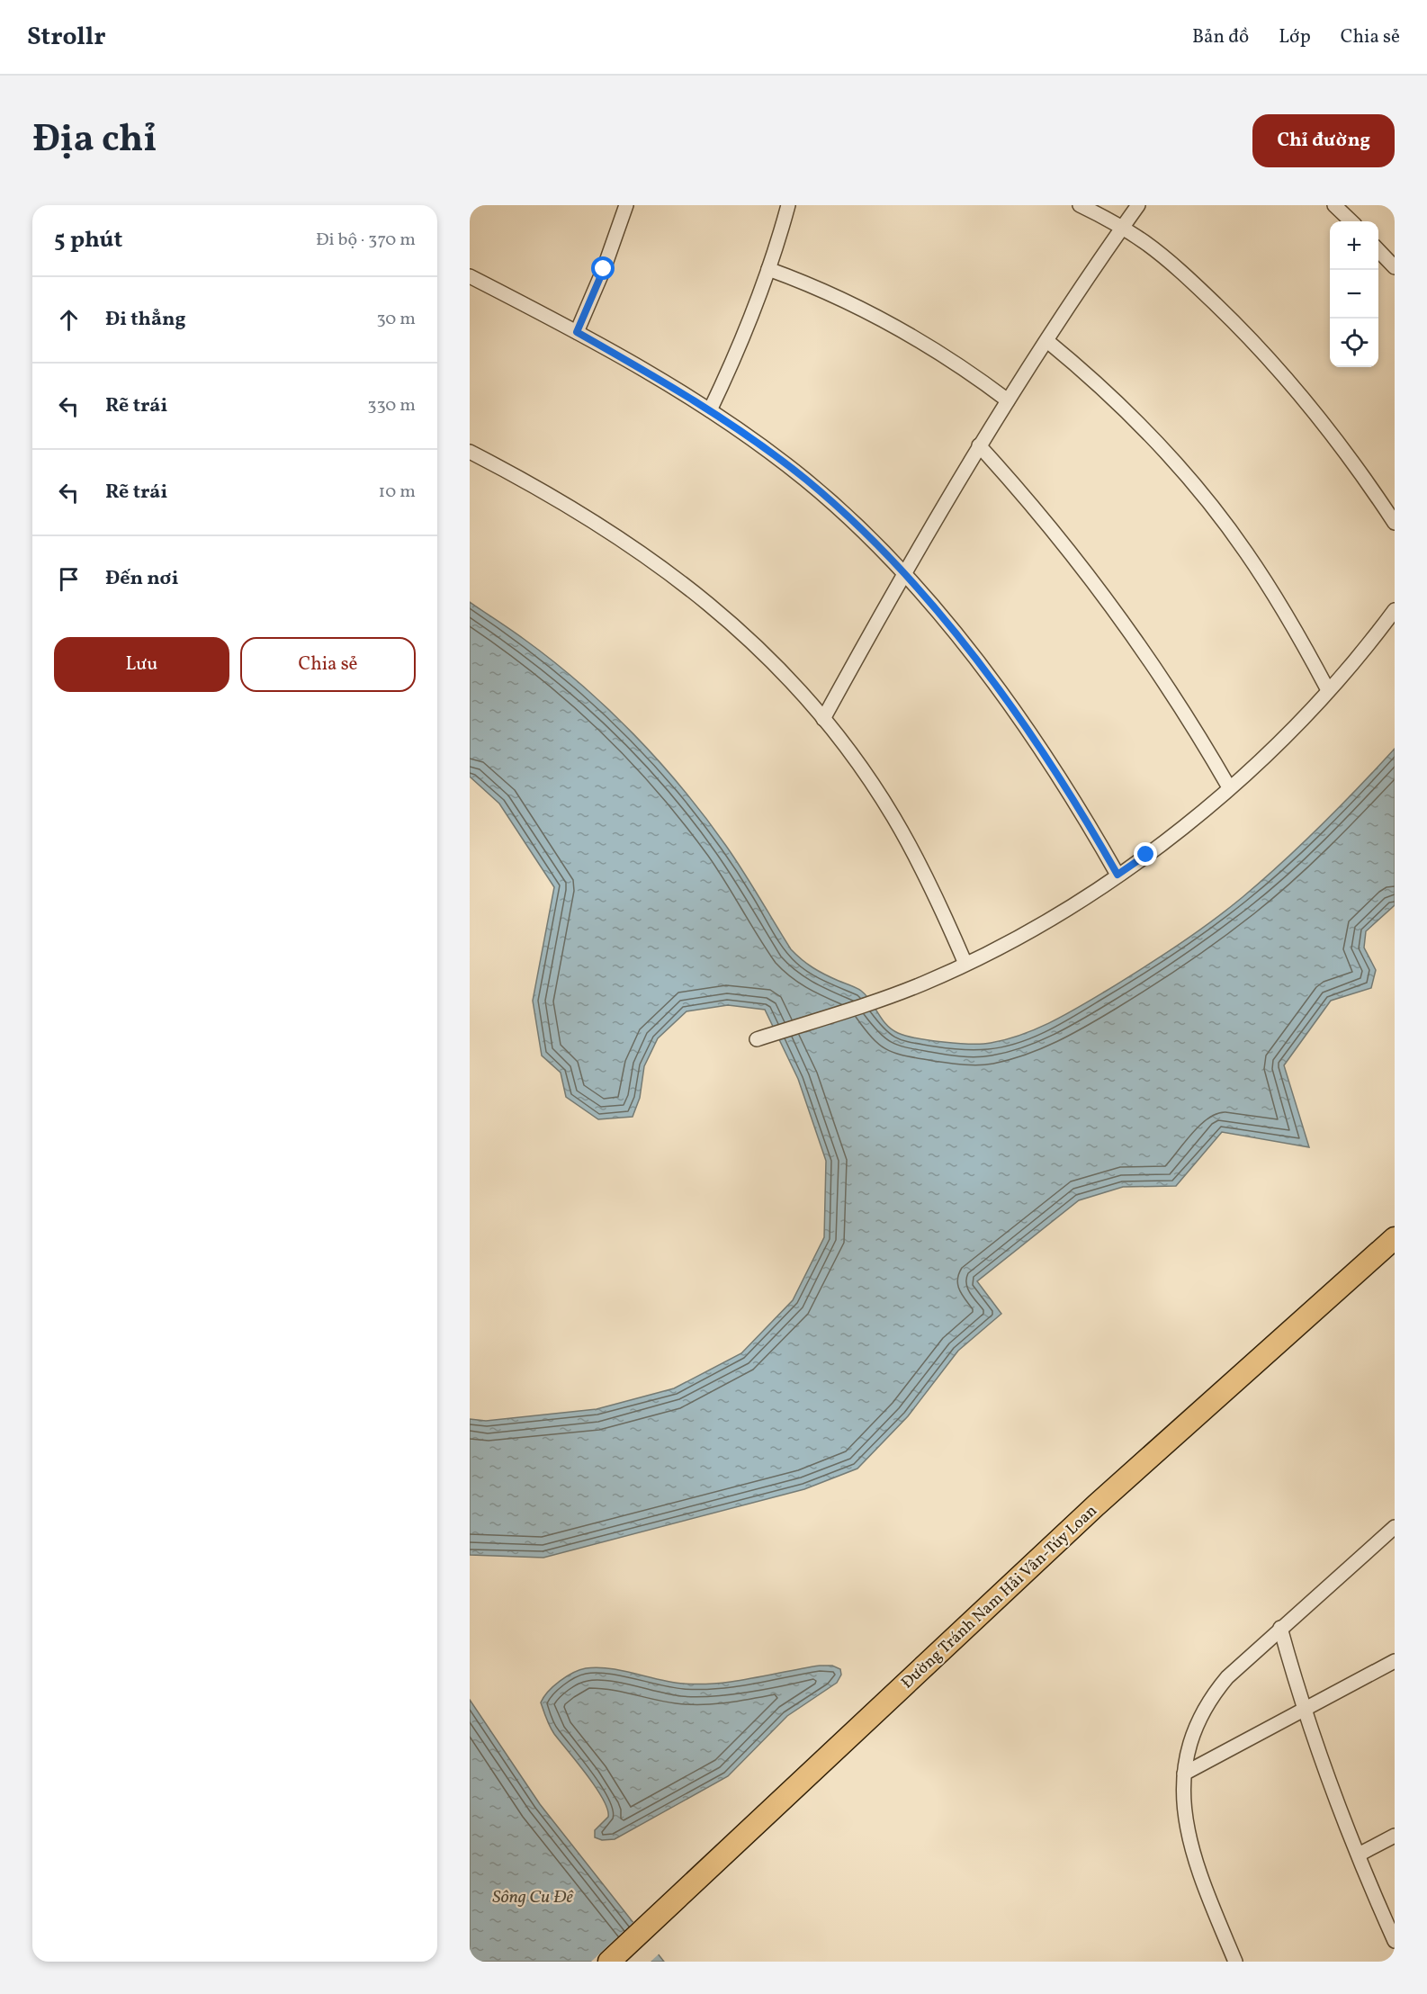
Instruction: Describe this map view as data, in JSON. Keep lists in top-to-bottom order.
{
  "streets": {
    "highway": ["Đường Tránh Nam Hải Vân-Túy Loan"]
  },
  "water": ["Sông Cu Đê"],
  "page": {
    "header": "Strollr",
    "nav": ["Bản đồ", "Lớp", "Chia sẻ"],
    "title": "Địa chỉ",
    "buttons": [
      "Chỉ đường",
      ["Lưu", "Chia sẻ"]
    ],
    "heading": ["5 phút", "Đi bộ · 370 m"],
    "map_buttons": ["+", "−"],
    "list": [
      ["Đi thẳng", "30 m"],
      ["Rẽ trái", "330 m"],
      ["Rẽ trái", "10 m"],
      "Đến nơi"
    ]
  }
}
